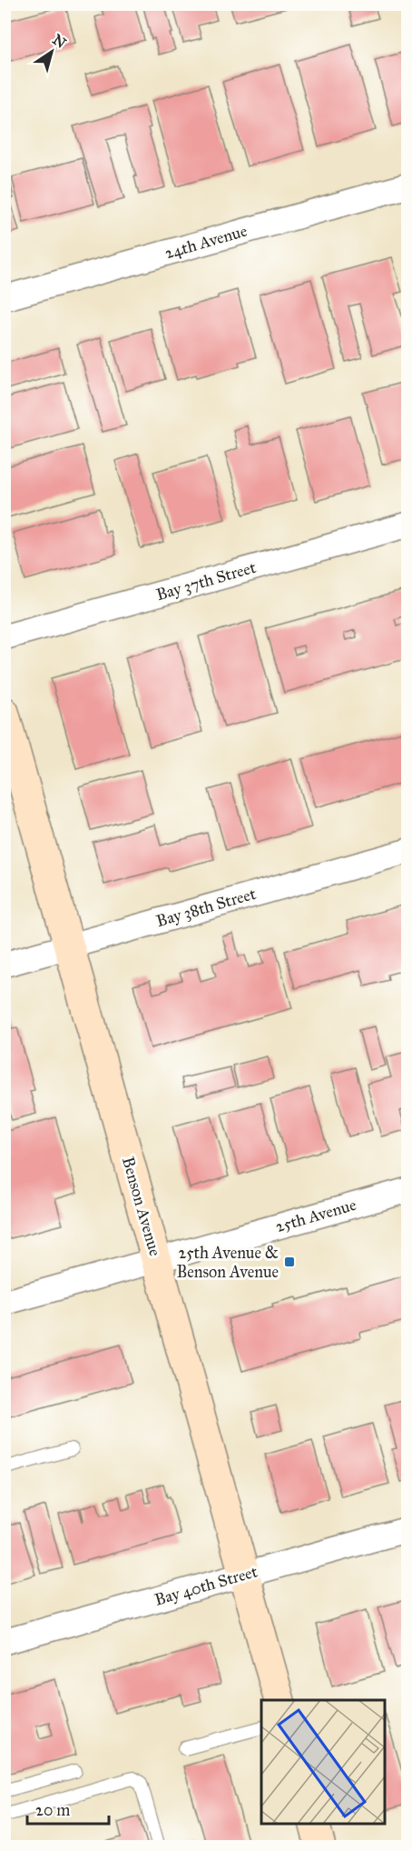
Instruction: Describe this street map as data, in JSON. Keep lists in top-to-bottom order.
{
  "streets": {
    "street": [
      "24th Avenue",
      "Bay 37th Street",
      "Bay 38th Street",
      "Benson Avenue",
      "25th Avenue",
      "Bay 40th Street"
    ]
  },
  "crossings": [
    ["Bay 38th Street", "Benson Avenue"],
    ["Benson Avenue", "25th Avenue"],
    ["Benson Avenue", "Bay 40th Street"]
  ],
  "places": {
    "transit": ["25th Avenue & Benson Avenue"]
  },
  "scale_bar": "20 m",
  "north": "top right"
}
